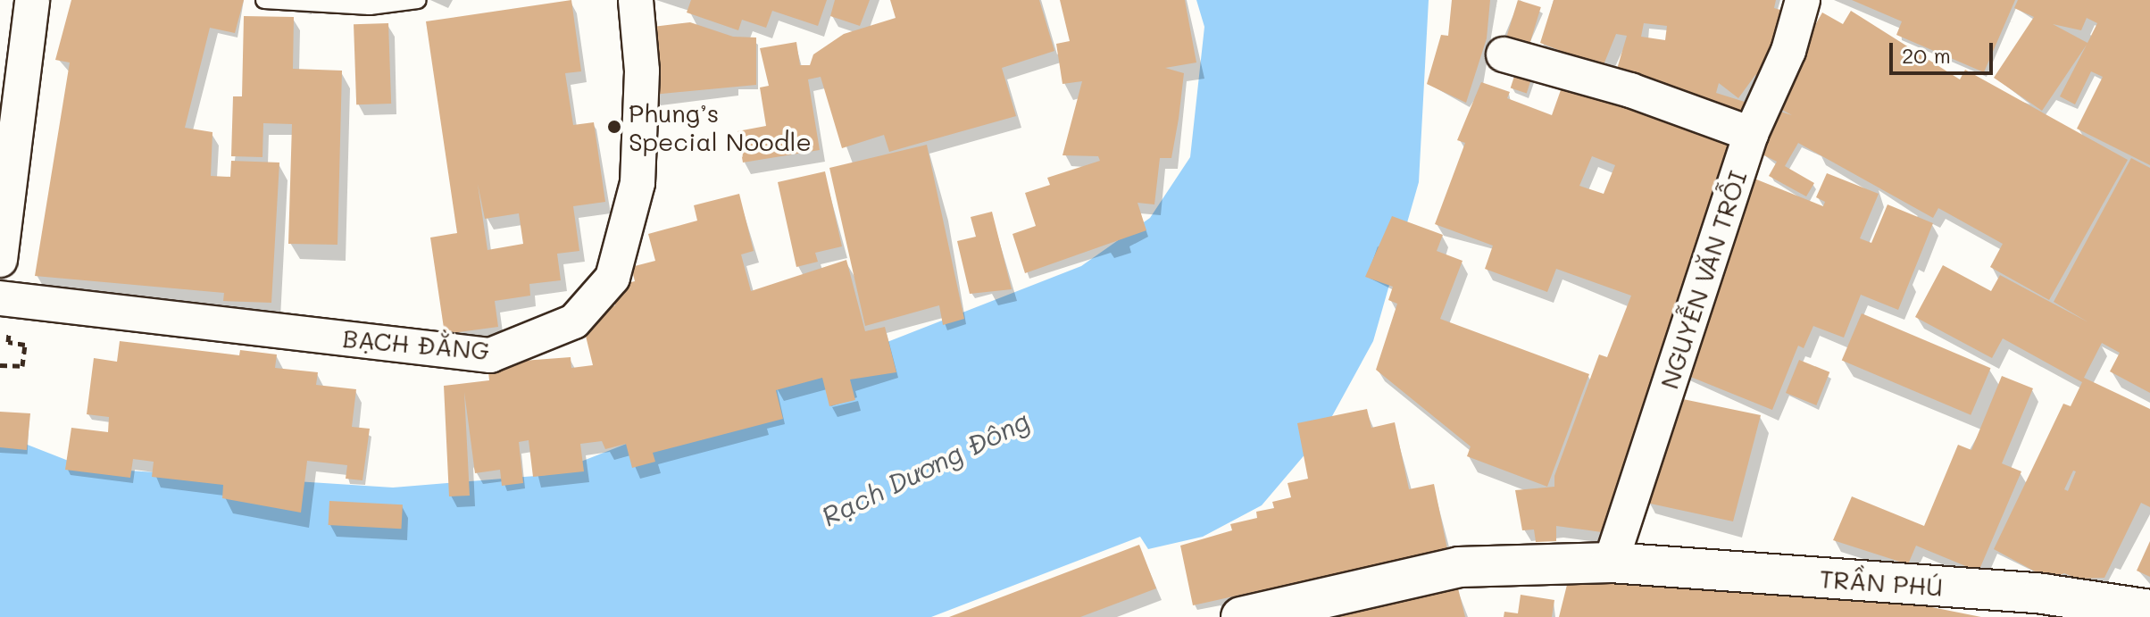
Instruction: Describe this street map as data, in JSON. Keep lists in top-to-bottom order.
{
  "streets": {
    "street": ["NGUYỄN VĂN TRỖI", "BẠCH ĐẰNG", "TRẦN PHÚ"]
  },
  "crossings": [
    ["NGUYỄN VĂN TRỖI", "TRẦN PHÚ"]
  ],
  "water": ["Rạch Dương Đông"],
  "places": ["Phung’s Special Noodle"],
  "scale_bar": "20 m"
}
